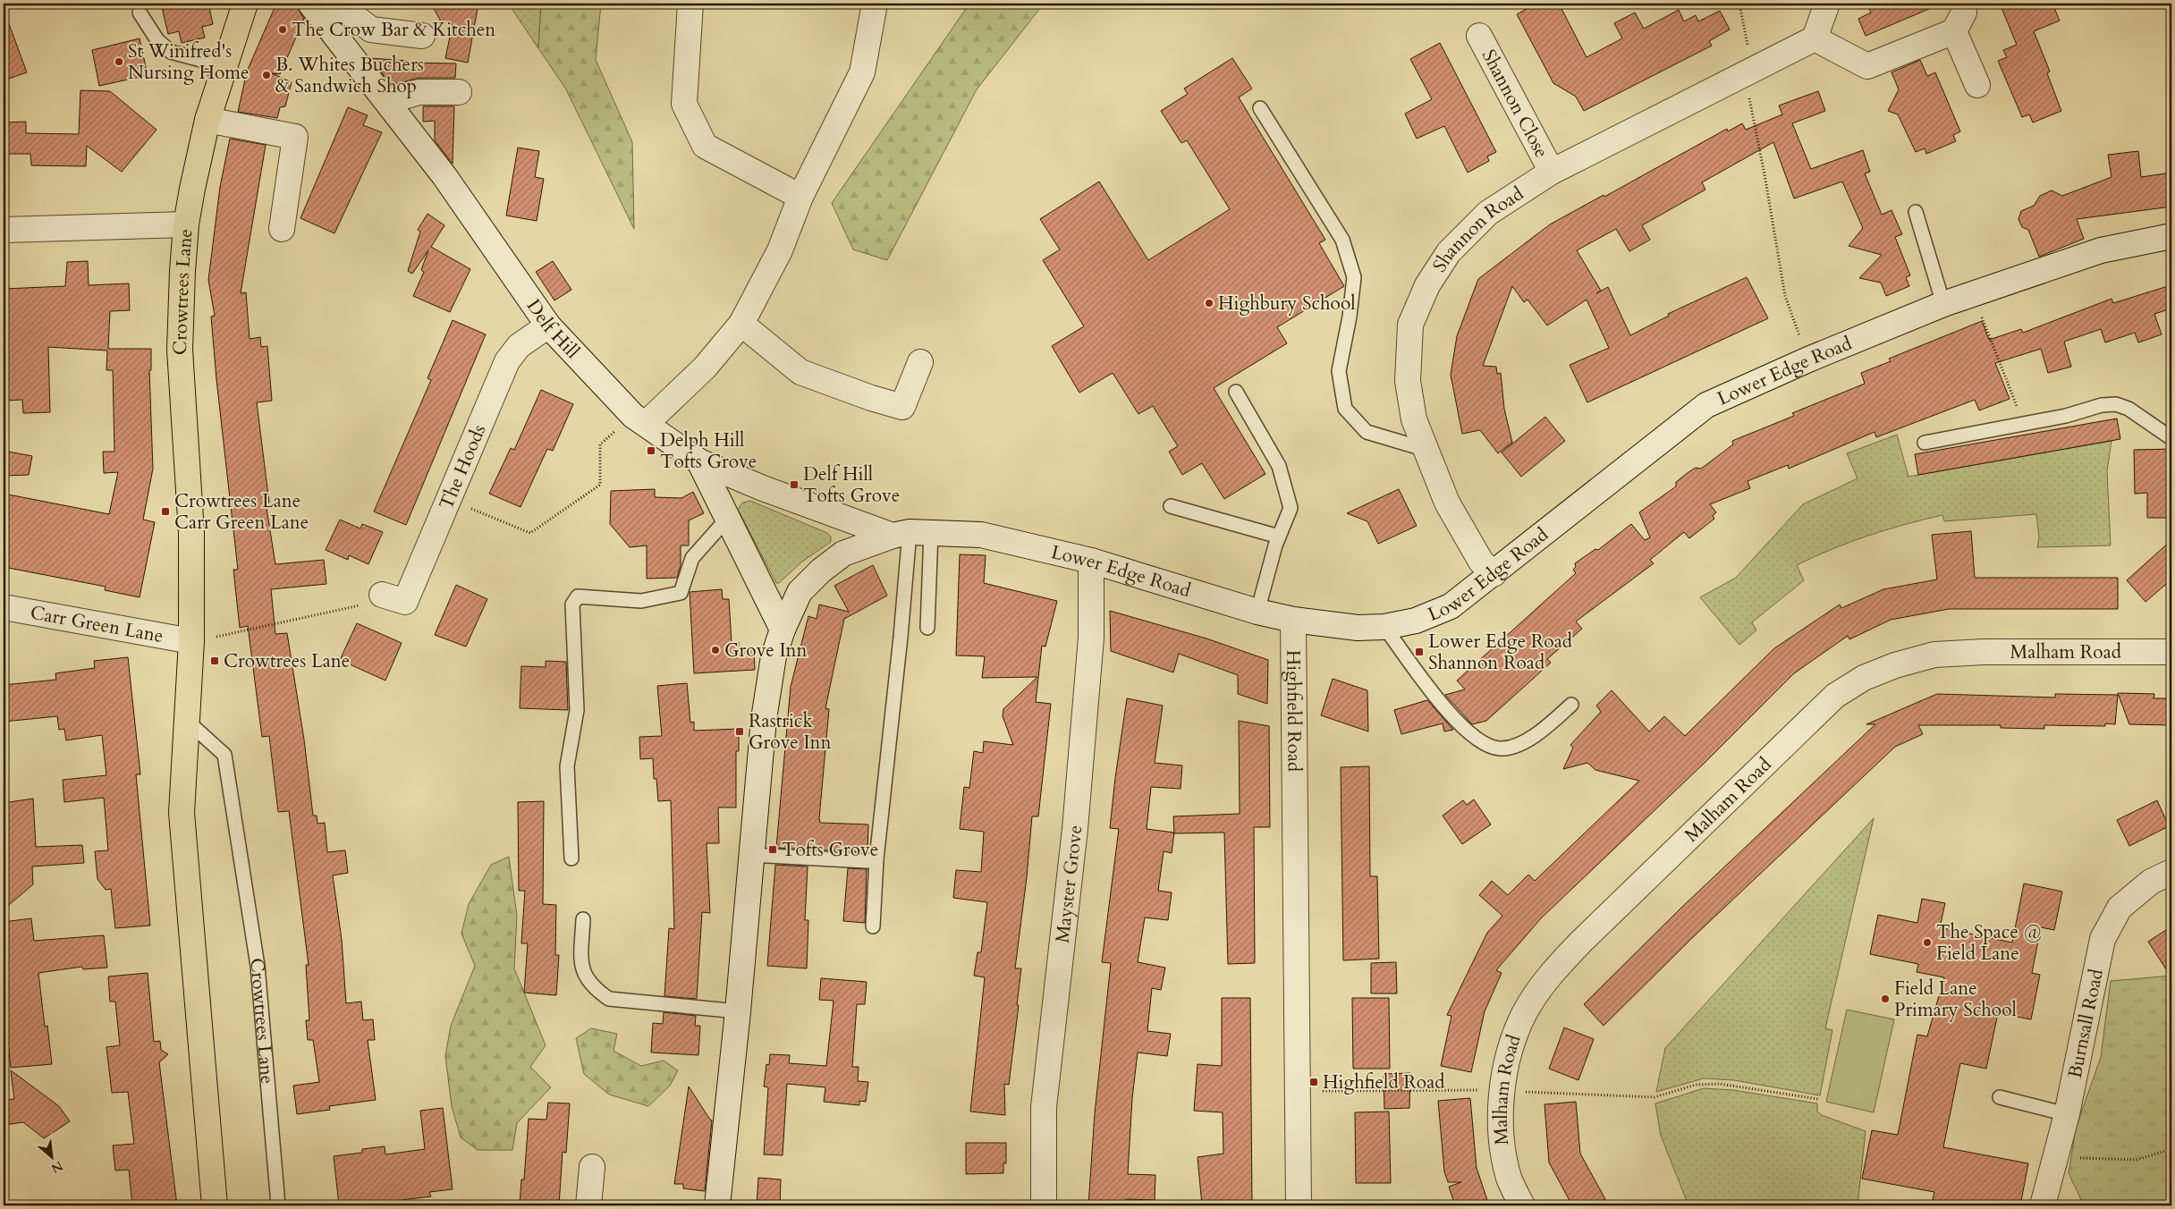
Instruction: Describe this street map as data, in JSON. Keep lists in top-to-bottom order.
{
  "streets": {
    "main road": ["Crowtrees Lane"],
    "street": [
      "Shannon Close",
      "Shannon Road",
      "Delf Hill",
      "Lower Edge Road",
      "The Hoods",
      "Carr Green Lane",
      "Malham Road",
      "Highfield Road",
      "Mayster Grove",
      "Burnsall Road"
    ]
  },
  "crossings": [
    ["Shannon Close", "Shannon Road"],
    ["Shannon Road", "Lower Edge Road"],
    ["Crowtrees Lane", "Carr Green Lane"],
    ["Delf Hill", "Lower Edge Road"],
    ["Delf Hill", "The Hoods"],
    ["Lower Edge Road", "Highfield Road"],
    ["Lower Edge Road", "Mayster Grove"]
  ],
  "places": {
    "other": [
      "The Crow Bar & Kitchen",
      "St Winifred's Nursing Home",
      "B. Whites Buchers & Sandwich Shop",
      "Highbury School",
      "Grove Inn",
      "The Space @ Field Lane",
      "Field Lane Primary School"
    ],
    "transit": [
      "Delph Hill Tofts Grove",
      "Delf Hill Tofts Grove",
      "Crowtrees Lane Carr Green Lane",
      "Lower Edge Road Shannon Road",
      "Crowtrees Lane",
      "Rastrick Grove Inn",
      "Tofts Grove",
      "Highfield Road"
    ]
  },
  "north": "bottom right"
}
